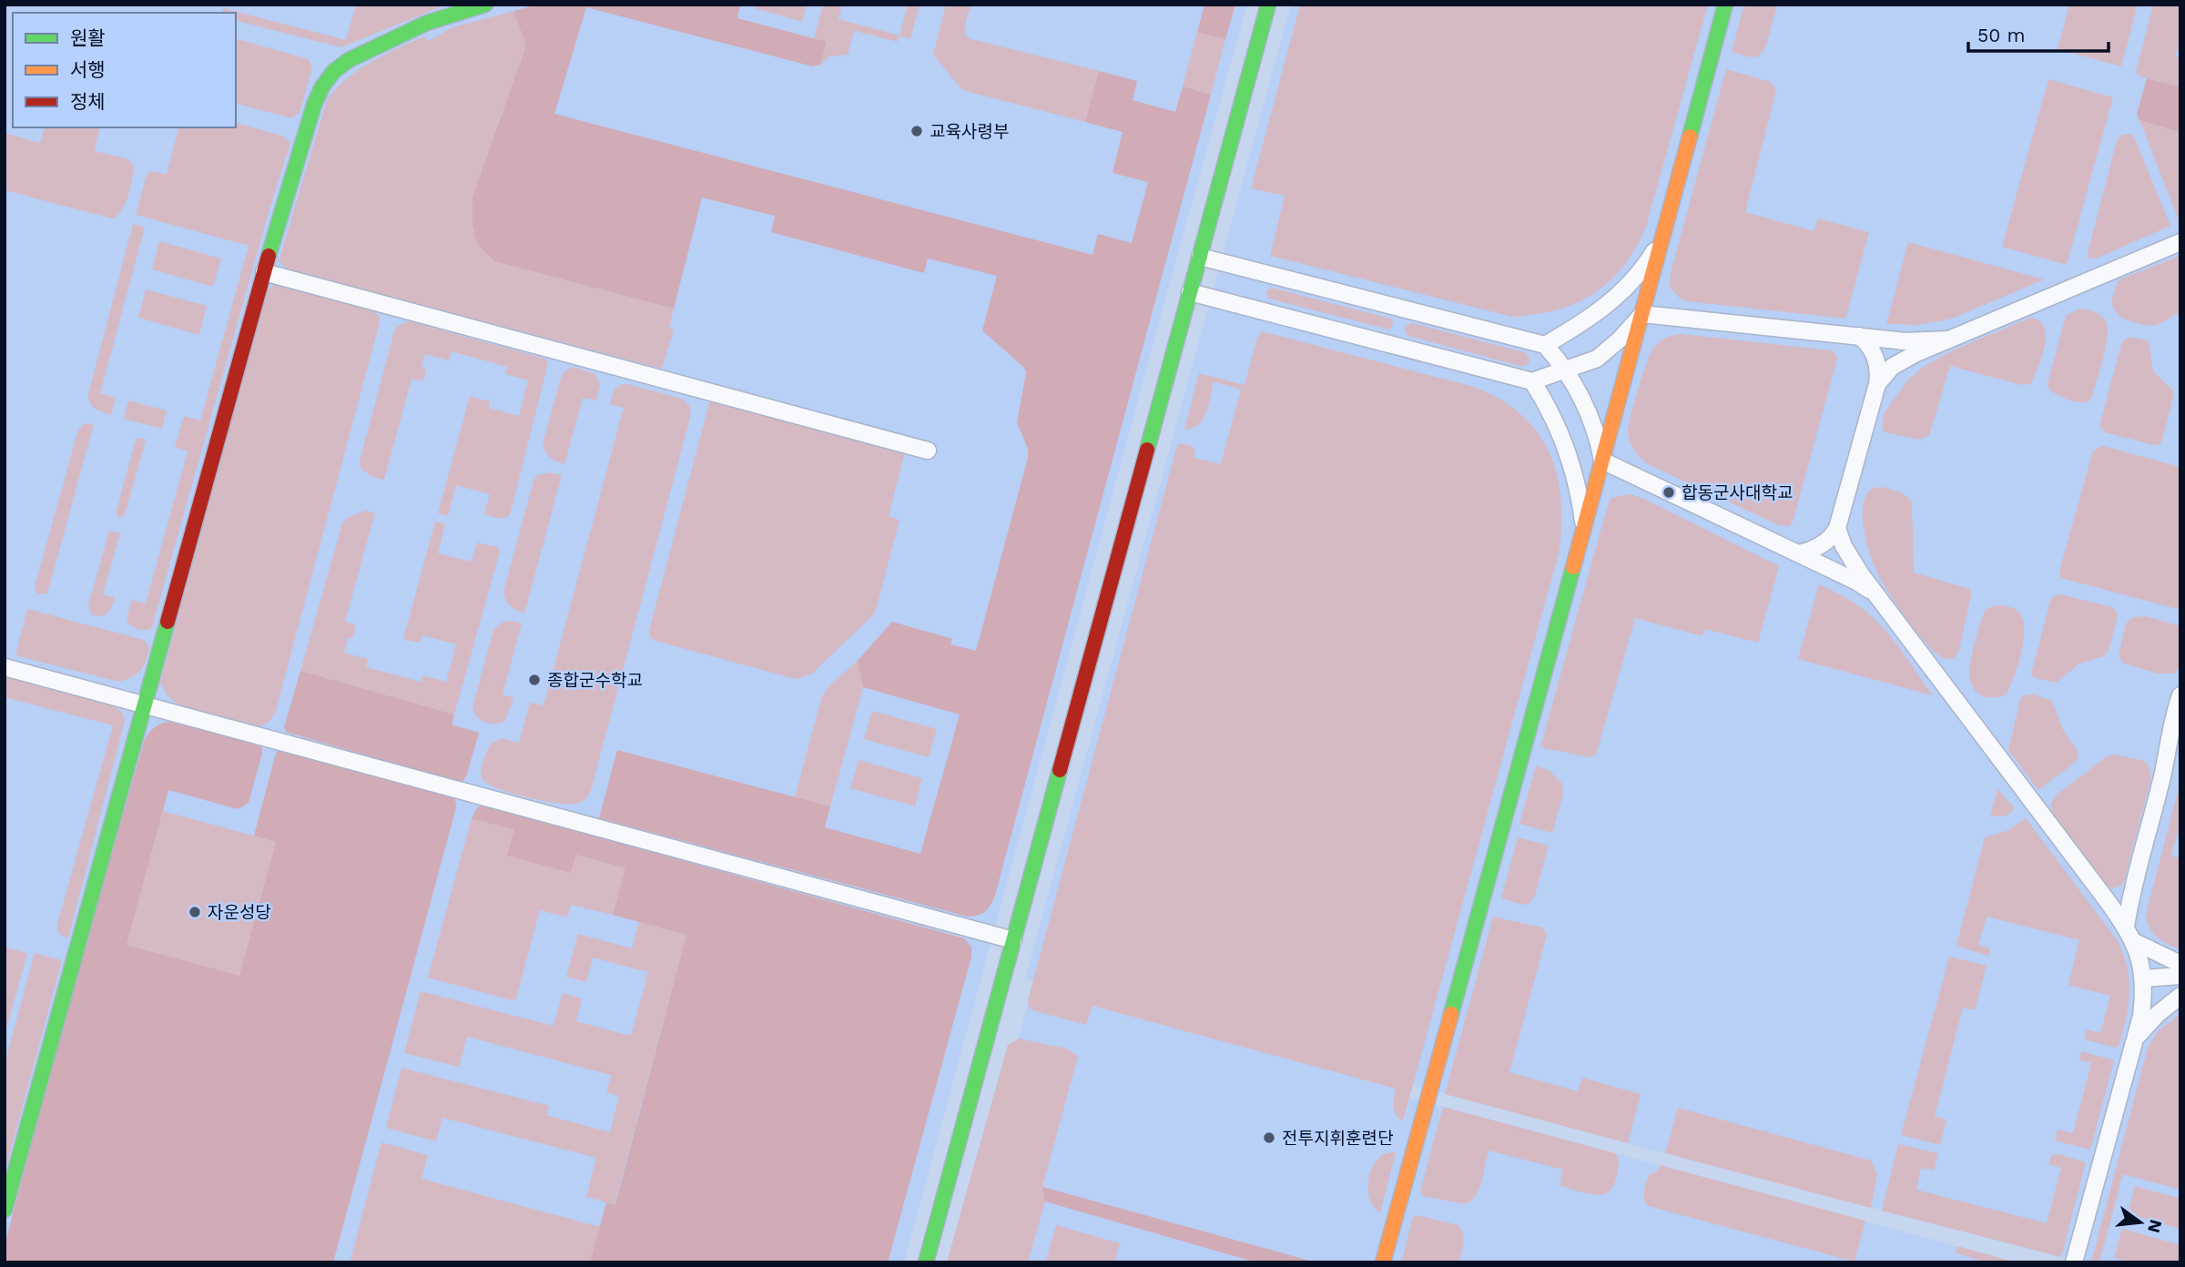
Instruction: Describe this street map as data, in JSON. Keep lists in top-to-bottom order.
{
  "places": [
    "교육사령부",
    "합동군사대학교",
    "종합군수학교",
    "자운성당",
    "전투지휘훈련단"
  ],
  "legend": ["원활", "서행", "정체"],
  "scale_bar": "50 m",
  "north": "right"
}
